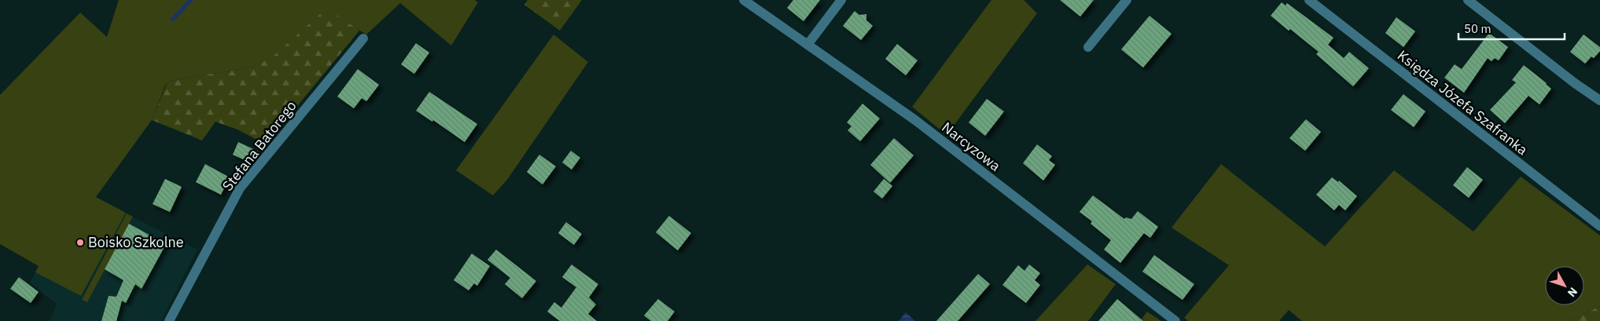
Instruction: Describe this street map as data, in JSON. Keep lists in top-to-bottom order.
{
  "streets": {
    "street": ["Księdza Józefa Szafranka", "Stefana Batorego", "Narcyzowa"]
  },
  "places": ["Boisko Szkolne"],
  "scale_bar": "50 m",
  "north": "bottom right"
}
